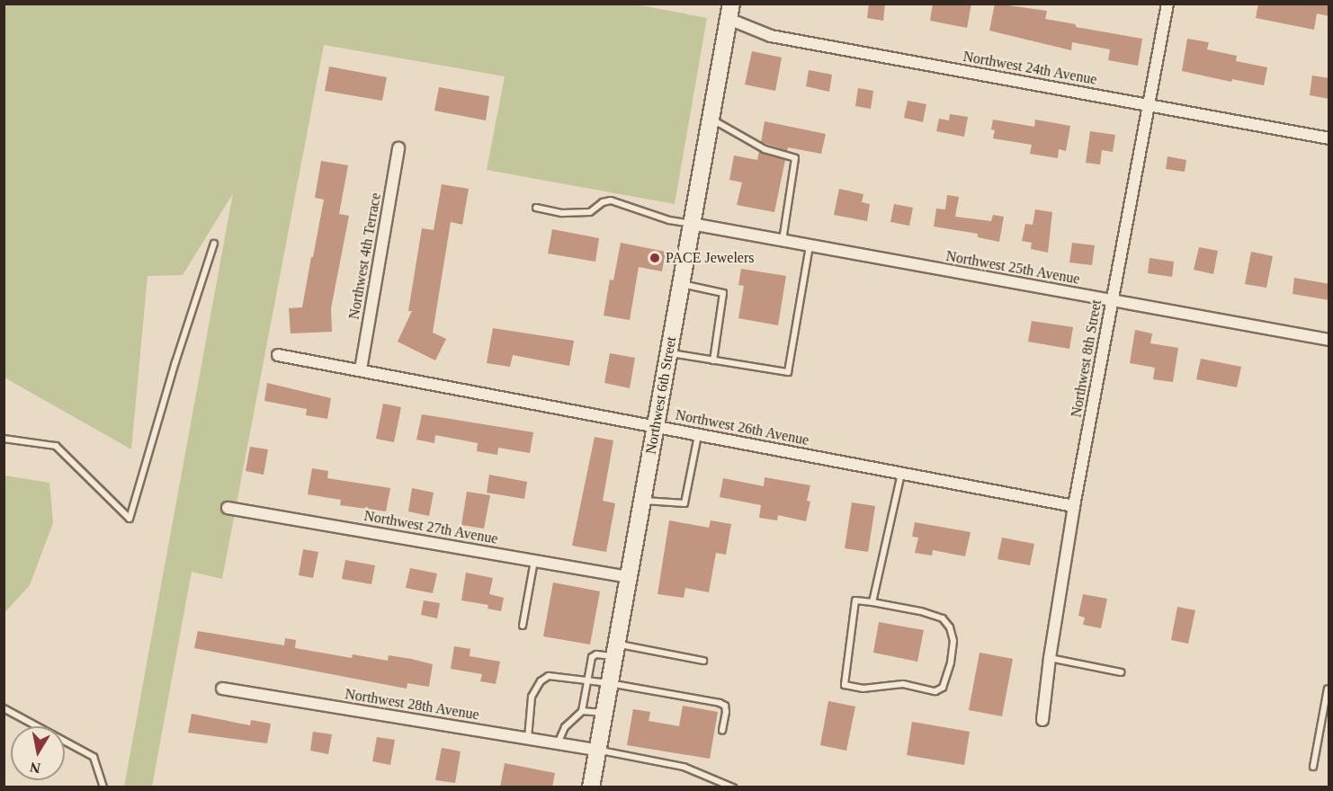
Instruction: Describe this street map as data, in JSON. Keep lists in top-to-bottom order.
{
  "streets": {
    "main road": ["Northwest 6th Street"],
    "street": [
      "Northwest 24th Avenue",
      "Northwest 4th Terrace",
      "Northwest 25th Avenue",
      "Northwest 8th Street",
      "Northwest 26th Avenue",
      "Northwest 27th Avenue",
      "Northwest 28th Avenue"
    ]
  },
  "crossings": [
    ["Northwest 24th Avenue", "Northwest 8th Street"],
    ["Northwest 24th Avenue", "Northwest 6th Street"],
    ["Northwest 4th Terrace", "Northwest 26th Avenue"],
    ["Northwest 25th Avenue", "Northwest 8th Street"],
    ["Northwest 25th Avenue", "Northwest 6th Street"],
    ["Northwest 8th Street", "Northwest 26th Avenue"],
    ["Northwest 6th Street", "Northwest 26th Avenue"],
    ["Northwest 6th Street", "Northwest 27th Avenue"],
    ["Northwest 6th Street", "Northwest 28th Avenue"]
  ],
  "places": ["PACE Jewelers"],
  "north": "bottom"
}
